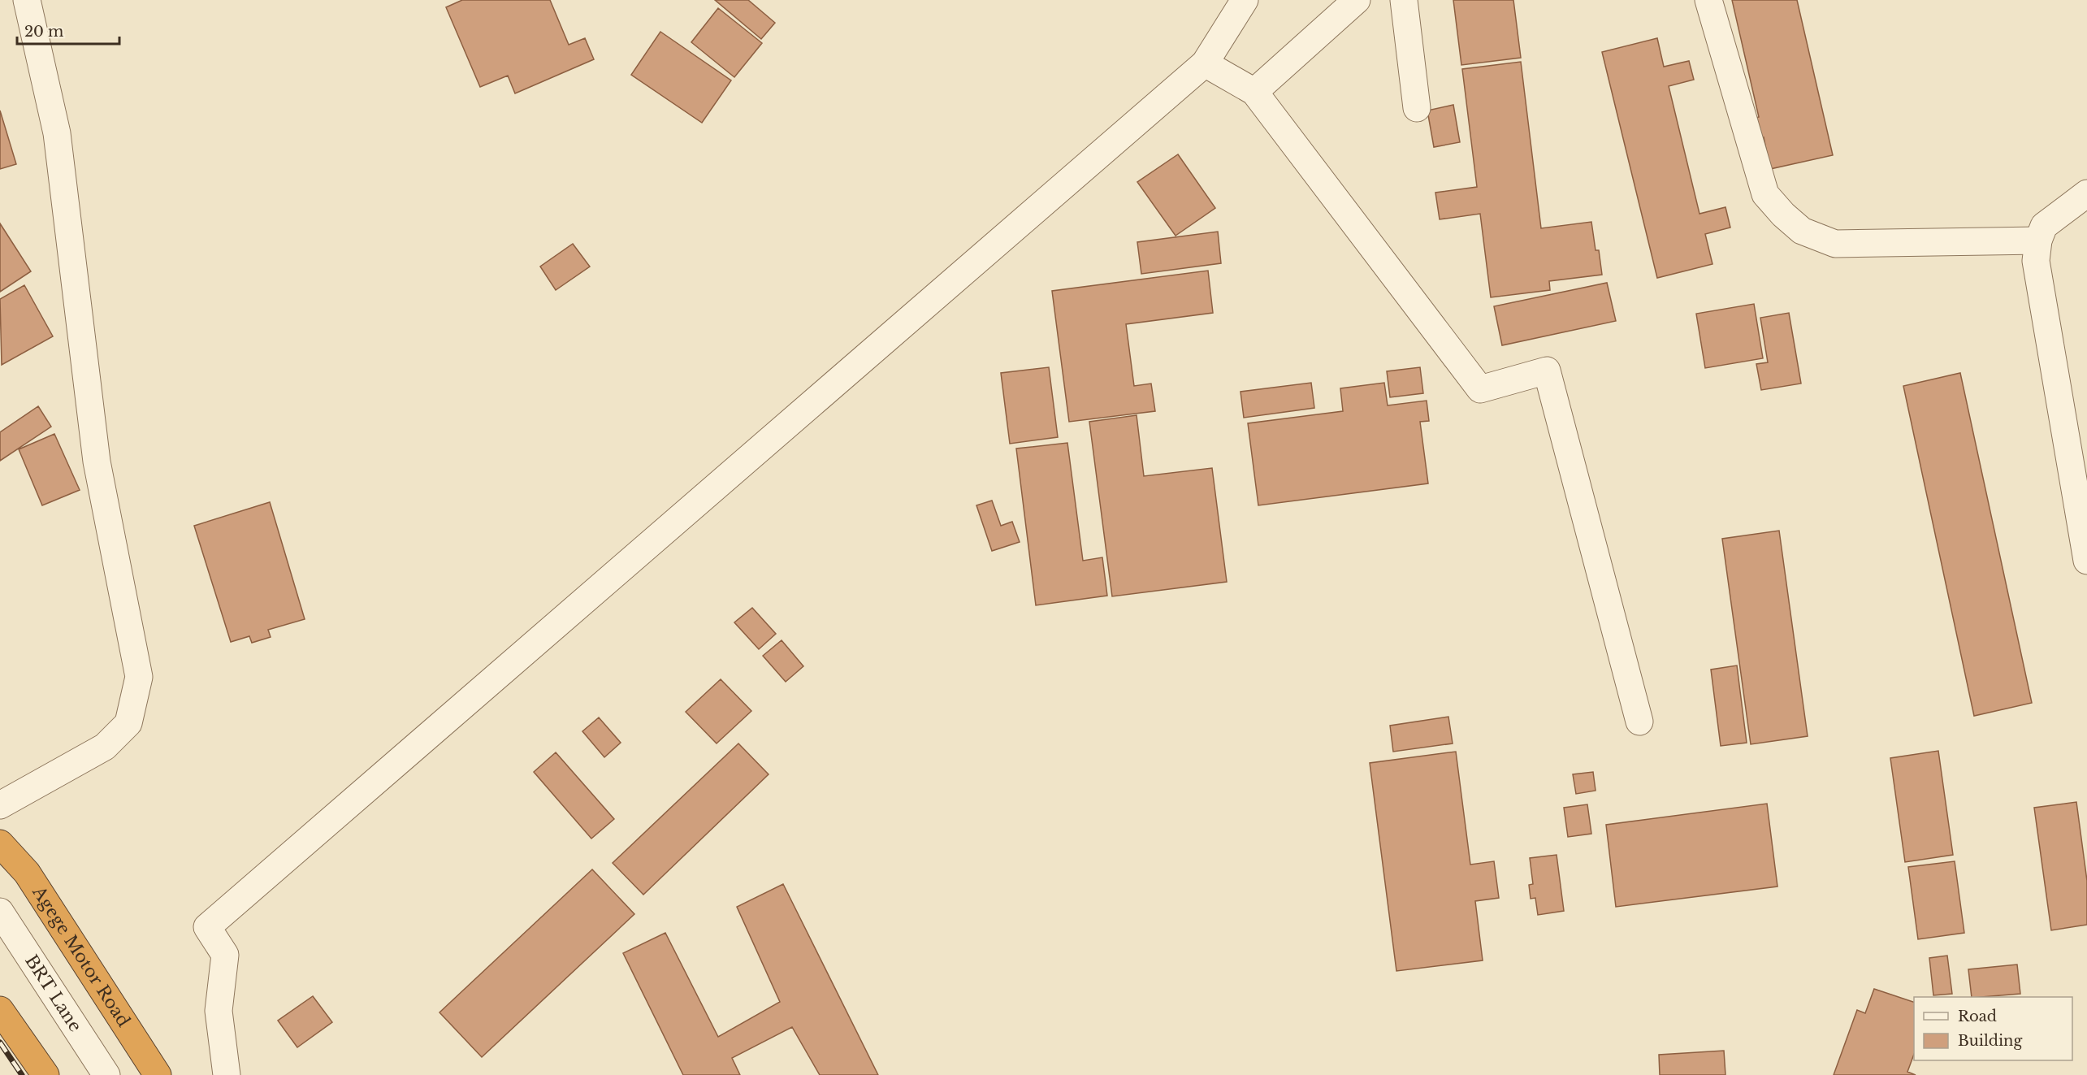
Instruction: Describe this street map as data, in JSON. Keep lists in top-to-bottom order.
{
  "streets": {
    "highway": ["Agege Motor Road"],
    "street": ["BRT Lane"]
  },
  "legend": ["Road", "Building"],
  "scale_bar": "20 m"
}
